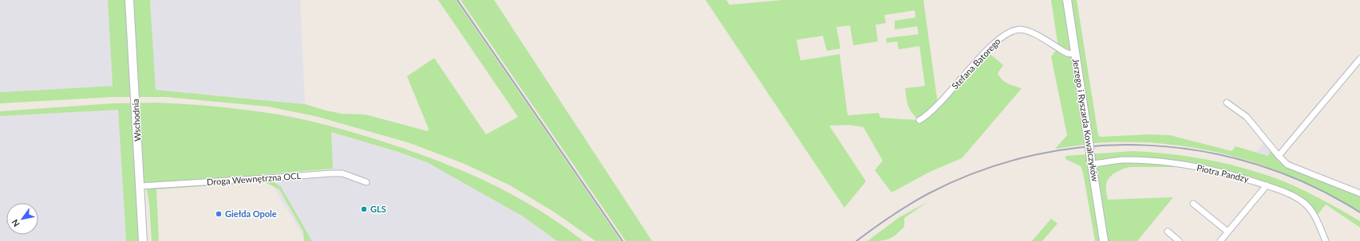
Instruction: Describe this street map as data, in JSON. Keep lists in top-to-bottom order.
{
  "streets": {
    "street": [
      "Stefana Batorego",
      "Wschodnia",
      "Jerzego i Ryszarda Kowalczyków",
      "Piotra Pandzy",
      "Droga Wewnętrzna OCL"
    ]
  },
  "crossings": [
    ["Stefana Batorego", "Jerzego i Ryszarda Kowalczyków"],
    ["Wschodnia", "Droga Wewnętrzna OCL"],
    ["Jerzego i Ryszarda Kowalczyków", "Piotra Pandzy"]
  ],
  "places": ["GLS", "Giełda Opole"],
  "north": "bottom left"
}
